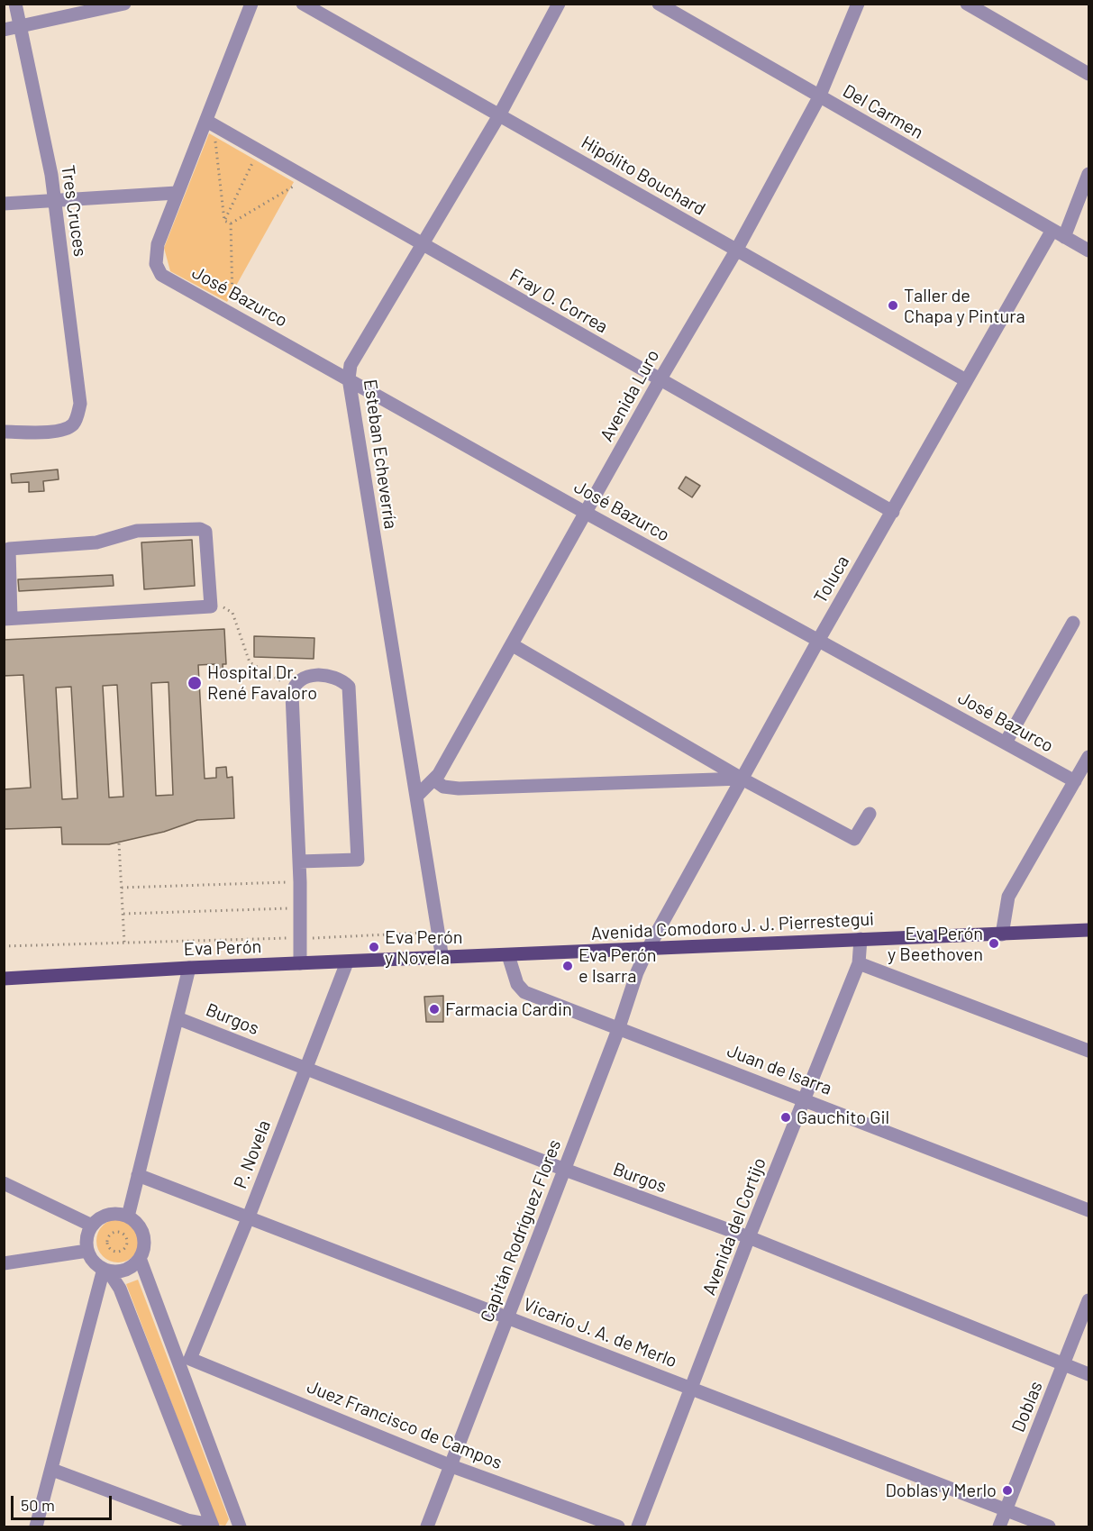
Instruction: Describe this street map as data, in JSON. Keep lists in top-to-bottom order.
{
  "streets": {
    "main road": ["Avenida Comodoro J. J. Pierrestegui", "Eva Perón"],
    "street": [
      "Del Carmen",
      "Hipólito Bouchard",
      "Tres Cruces",
      "José Bazurco",
      "Fray O. Correa",
      "Avenida Luro",
      "Esteban Echeverría",
      "Toluca",
      "Burgos",
      "Juan de Isarra",
      "P. Novela",
      "Avenida del Cortijo",
      "Capitán Rodríguez Flores",
      "Vicario J. A. de Merlo",
      "Doblas",
      "Juez Francisco de Campos"
    ]
  },
  "crossings": [
    ["Del Carmen", "Avenida Luro"],
    ["Del Carmen", "Toluca"],
    ["Hipólito Bouchard", "Avenida Luro"],
    ["Hipólito Bouchard", "Esteban Echeverría"],
    ["Hipólito Bouchard", "Toluca"],
    ["José Bazurco", "Avenida Luro"],
    ["José Bazurco", "Esteban Echeverría"],
    ["José Bazurco", "Toluca"],
    ["Fray O. Correa", "Avenida Luro"],
    ["Fray O. Correa", "Esteban Echeverría"],
    ["Fray O. Correa", "Toluca"],
    ["Avenida Luro", "Esteban Echeverría"],
    ["Esteban Echeverría", "Avenida Comodoro J. J. Pierrestegui"],
    ["Esteban Echeverría", "Eva Perón"],
    ["Toluca", "Avenida Comodoro J. J. Pierrestegui"],
    ["Toluca", "Capitán Rodríguez Flores"],
    ["Avenida Comodoro J. J. Pierrestegui", "Eva Perón"],
    ["Avenida Comodoro J. J. Pierrestegui", "Juan de Isarra"],
    ["Avenida Comodoro J. J. Pierrestegui", "Avenida del Cortijo"],
    ["Avenida Comodoro J. J. Pierrestegui", "Capitán Rodríguez Flores"],
    ["Eva Perón", "P. Novela"],
    ["Burgos", "P. Novela"],
    ["Burgos", "Avenida del Cortijo"],
    ["Burgos", "Capitán Rodríguez Flores"],
    ["Burgos", "Doblas"],
    ["Juan de Isarra", "Avenida del Cortijo"],
    ["Juan de Isarra", "Capitán Rodríguez Flores"],
    ["P. Novela", "Vicario J. A. de Merlo"],
    ["P. Novela", "Juez Francisco de Campos"],
    ["Avenida del Cortijo", "Vicario J. A. de Merlo"],
    ["Capitán Rodríguez Flores", "Vicario J. A. de Merlo"],
    ["Capitán Rodríguez Flores", "Juez Francisco de Campos"],
    ["Vicario J. A. de Merlo", "Doblas"]
  ],
  "places": [
    "Taller de Chapa y Pintura",
    "Hospital Dr. René Favaloro",
    "Eva Perón y Beethoven",
    "Eva Perón y Novela",
    "Eva Perón e Isarra",
    "Farmacia Cardin",
    "Gauchito Gil",
    "Doblas y Merlo"
  ],
  "scale_bar": "50 m"
}
